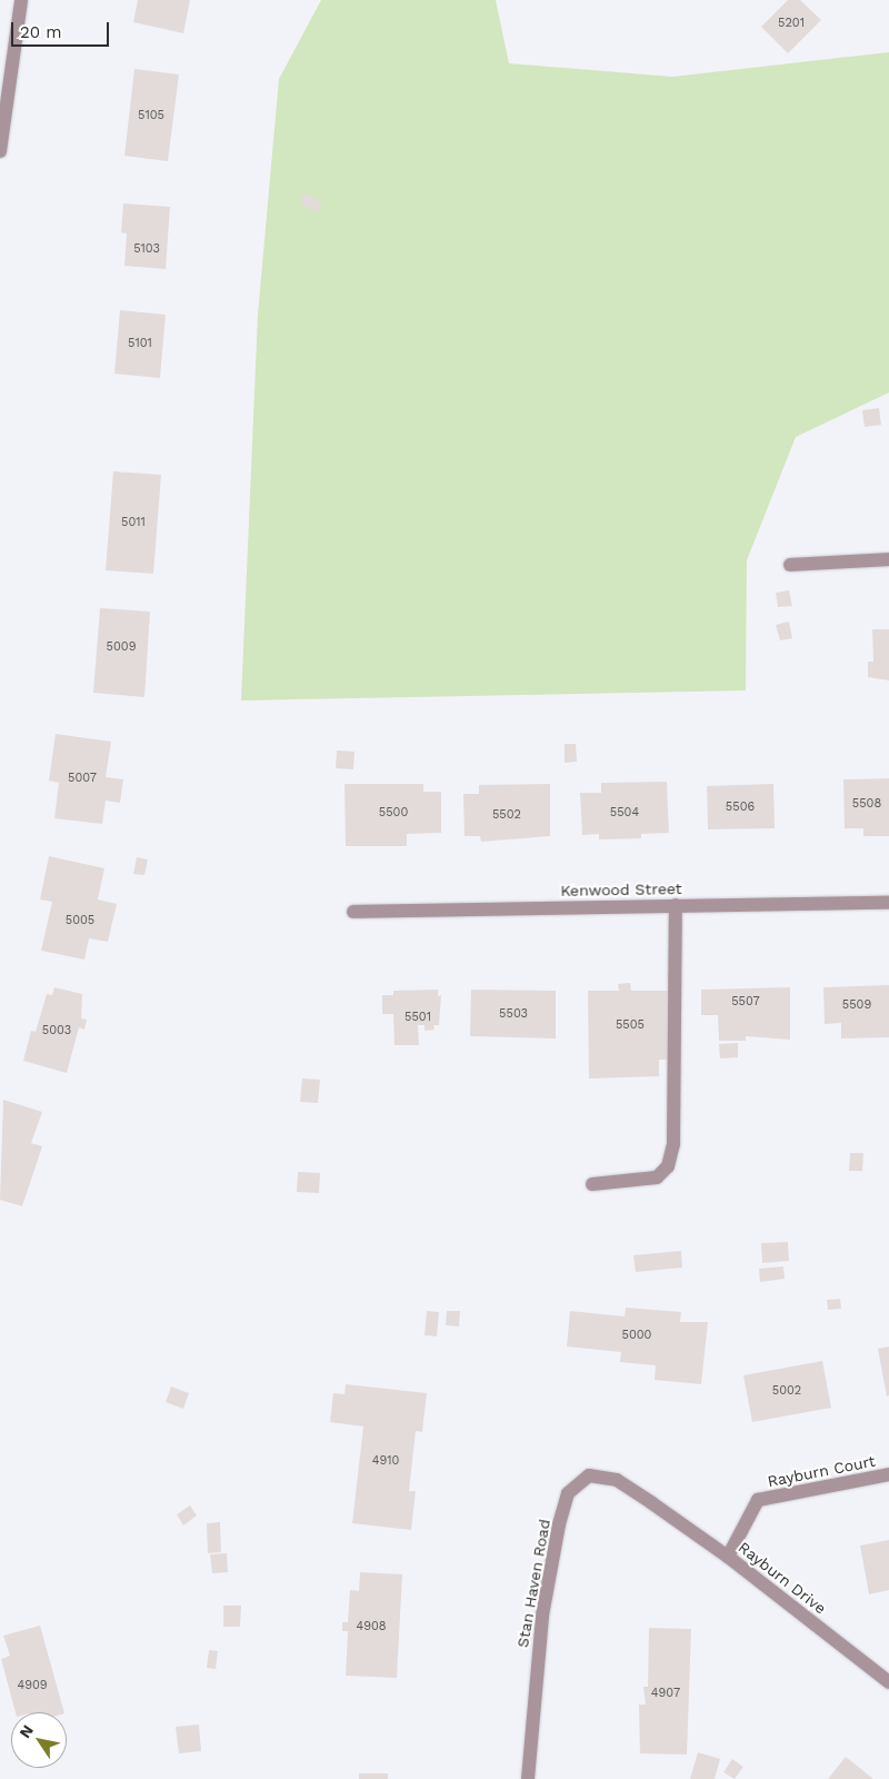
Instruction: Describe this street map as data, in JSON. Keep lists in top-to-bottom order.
{
  "streets": {
    "street": [
      "Kenwood Street",
      "Rayburn Court",
      "Rayburn Drive",
      "Stan Haven Road"
    ]
  },
  "crossings": [
    ["Rayburn Court", "Rayburn Drive"],
    ["Rayburn Drive", "Stan Haven Road"]
  ],
  "house_numbers": [
    "5201",
    "5105",
    "5103",
    "5101",
    "5011",
    "5009",
    "5007",
    "5508",
    "5506",
    "5500",
    "5504",
    "5502",
    "5005",
    "5507",
    "5509",
    "5503",
    "5501",
    "5505",
    "5003",
    "5000",
    "5002",
    "4910",
    "4908",
    "4909",
    "4907"
  ],
  "scale_bar": "20 m",
  "north": "top left"
}
